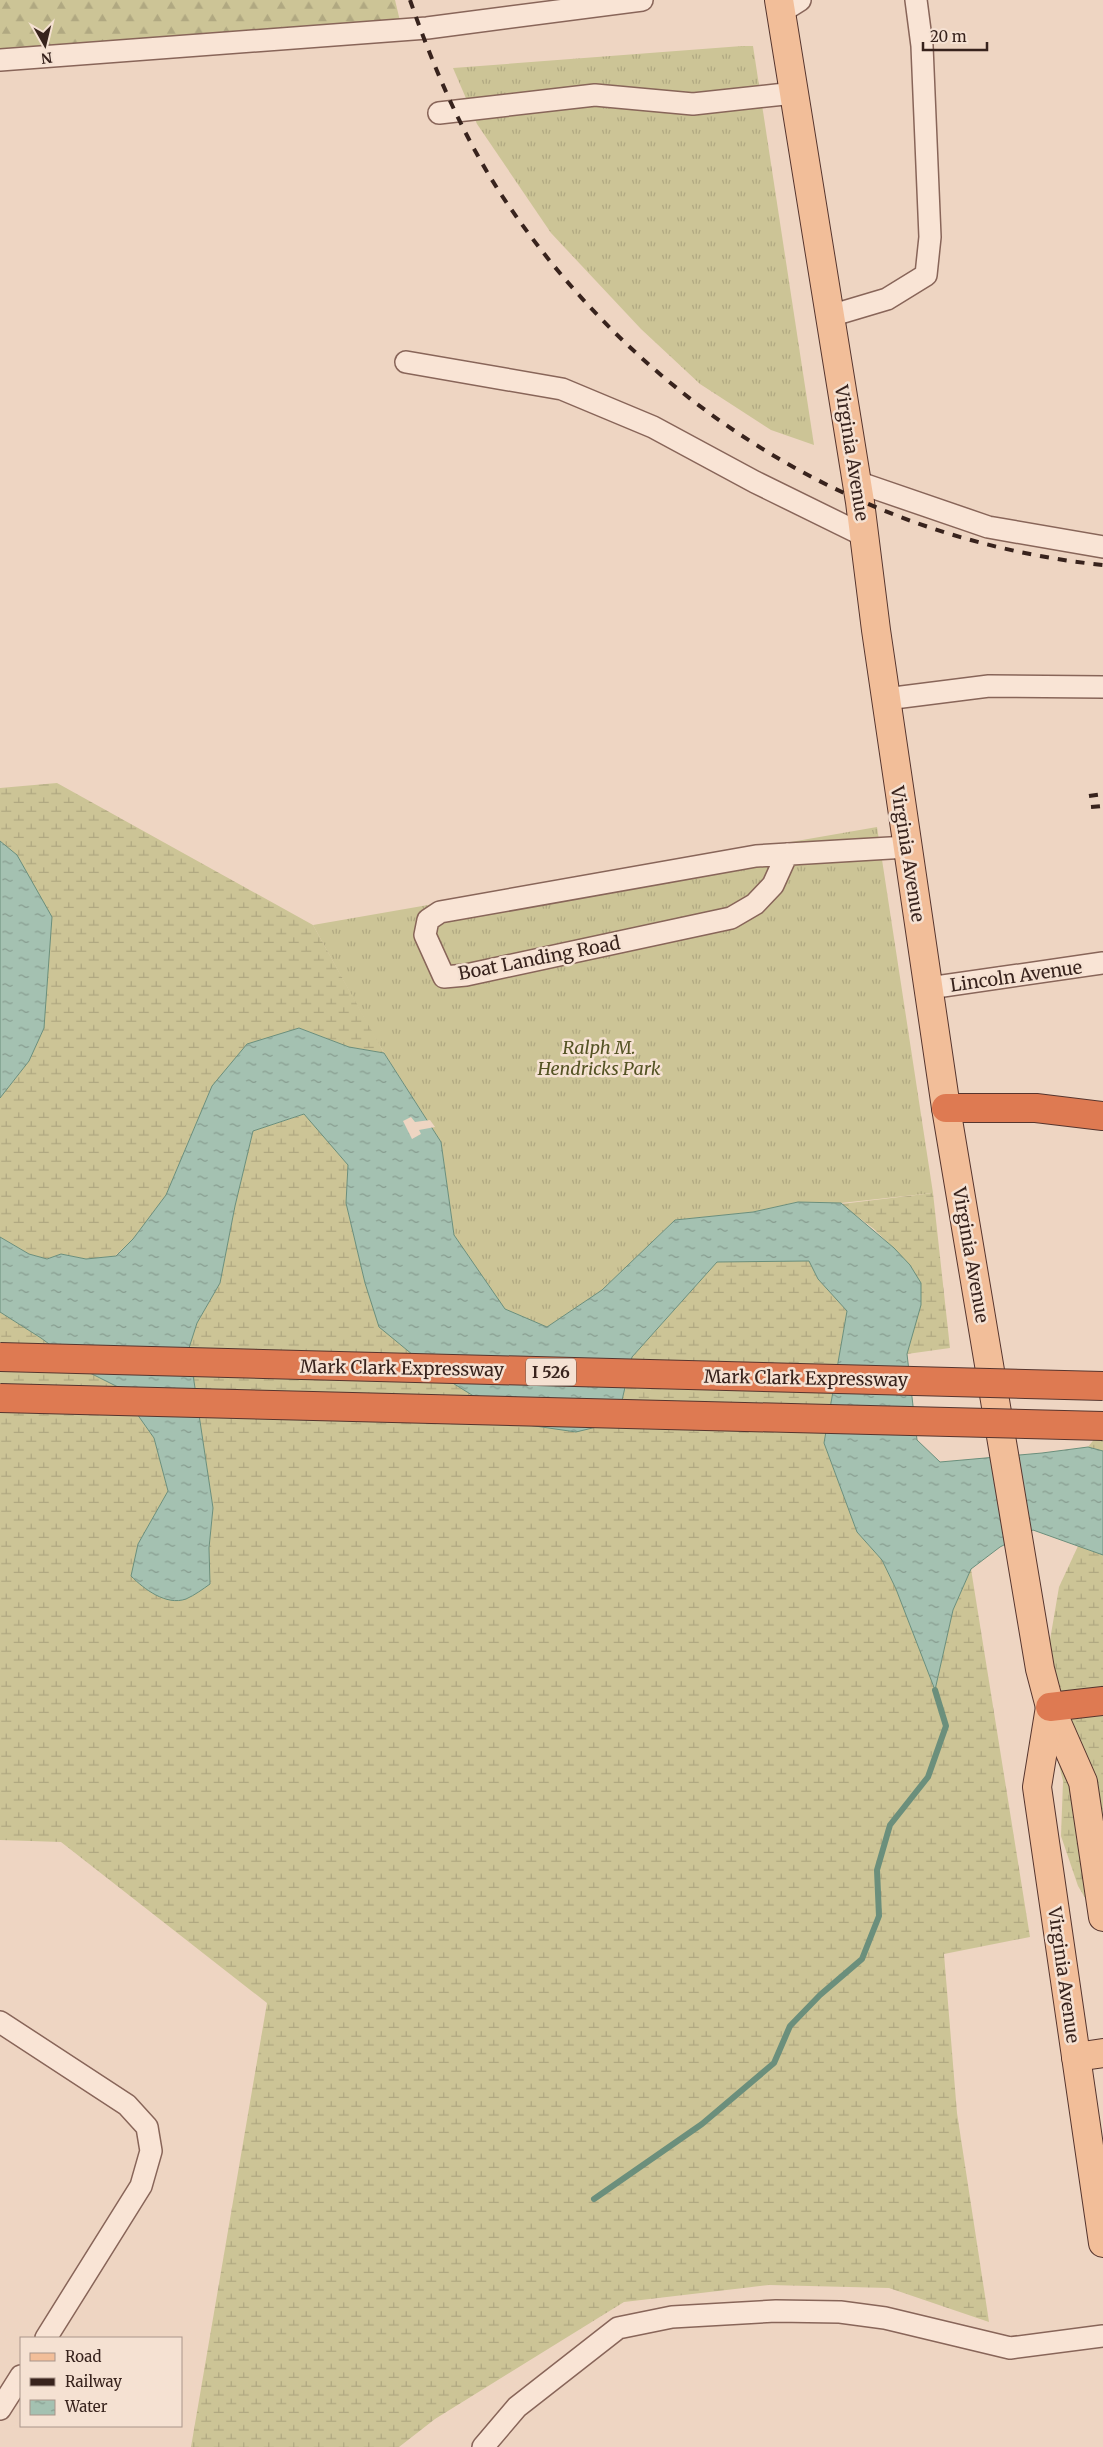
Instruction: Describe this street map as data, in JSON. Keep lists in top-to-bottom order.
{
  "streets": {
    "highway": ["Mark Clark Expressway", "I 526"],
    "main road": ["Virginia Avenue"],
    "street": ["Boat Landing Road", "Lincoln Avenue"]
  },
  "crossings": [
    ["Virginia Avenue", "Boat Landing Road"],
    ["Virginia Avenue", "Lincoln Avenue"]
  ],
  "parks": ["Ralph M. Hendricks Park"],
  "legend": ["Road", "Railway", "Water"],
  "scale_bar": "20 m",
  "north": "bottom"
}
